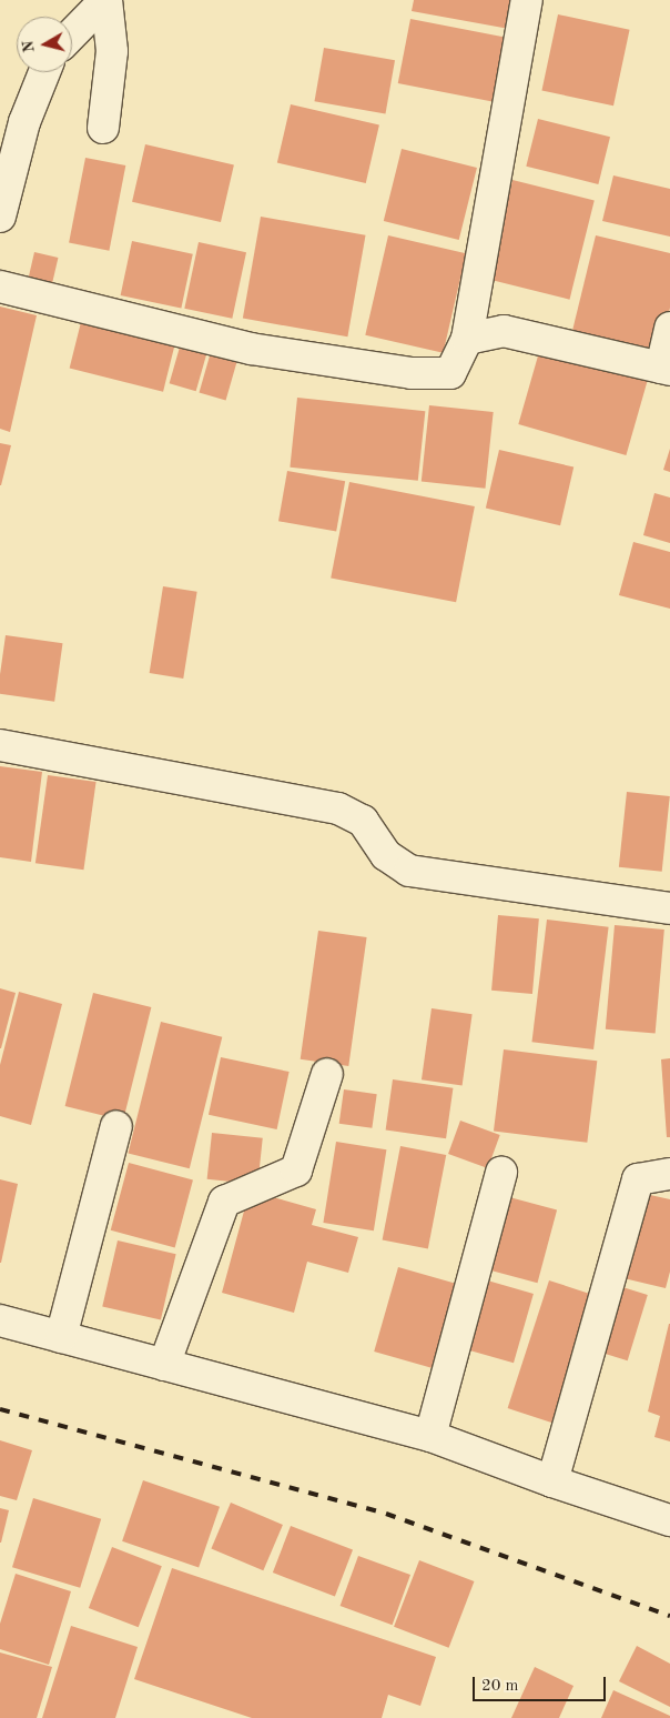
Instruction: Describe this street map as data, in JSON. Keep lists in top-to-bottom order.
{
  "scale_bar": "20 m",
  "north": "left"
}
